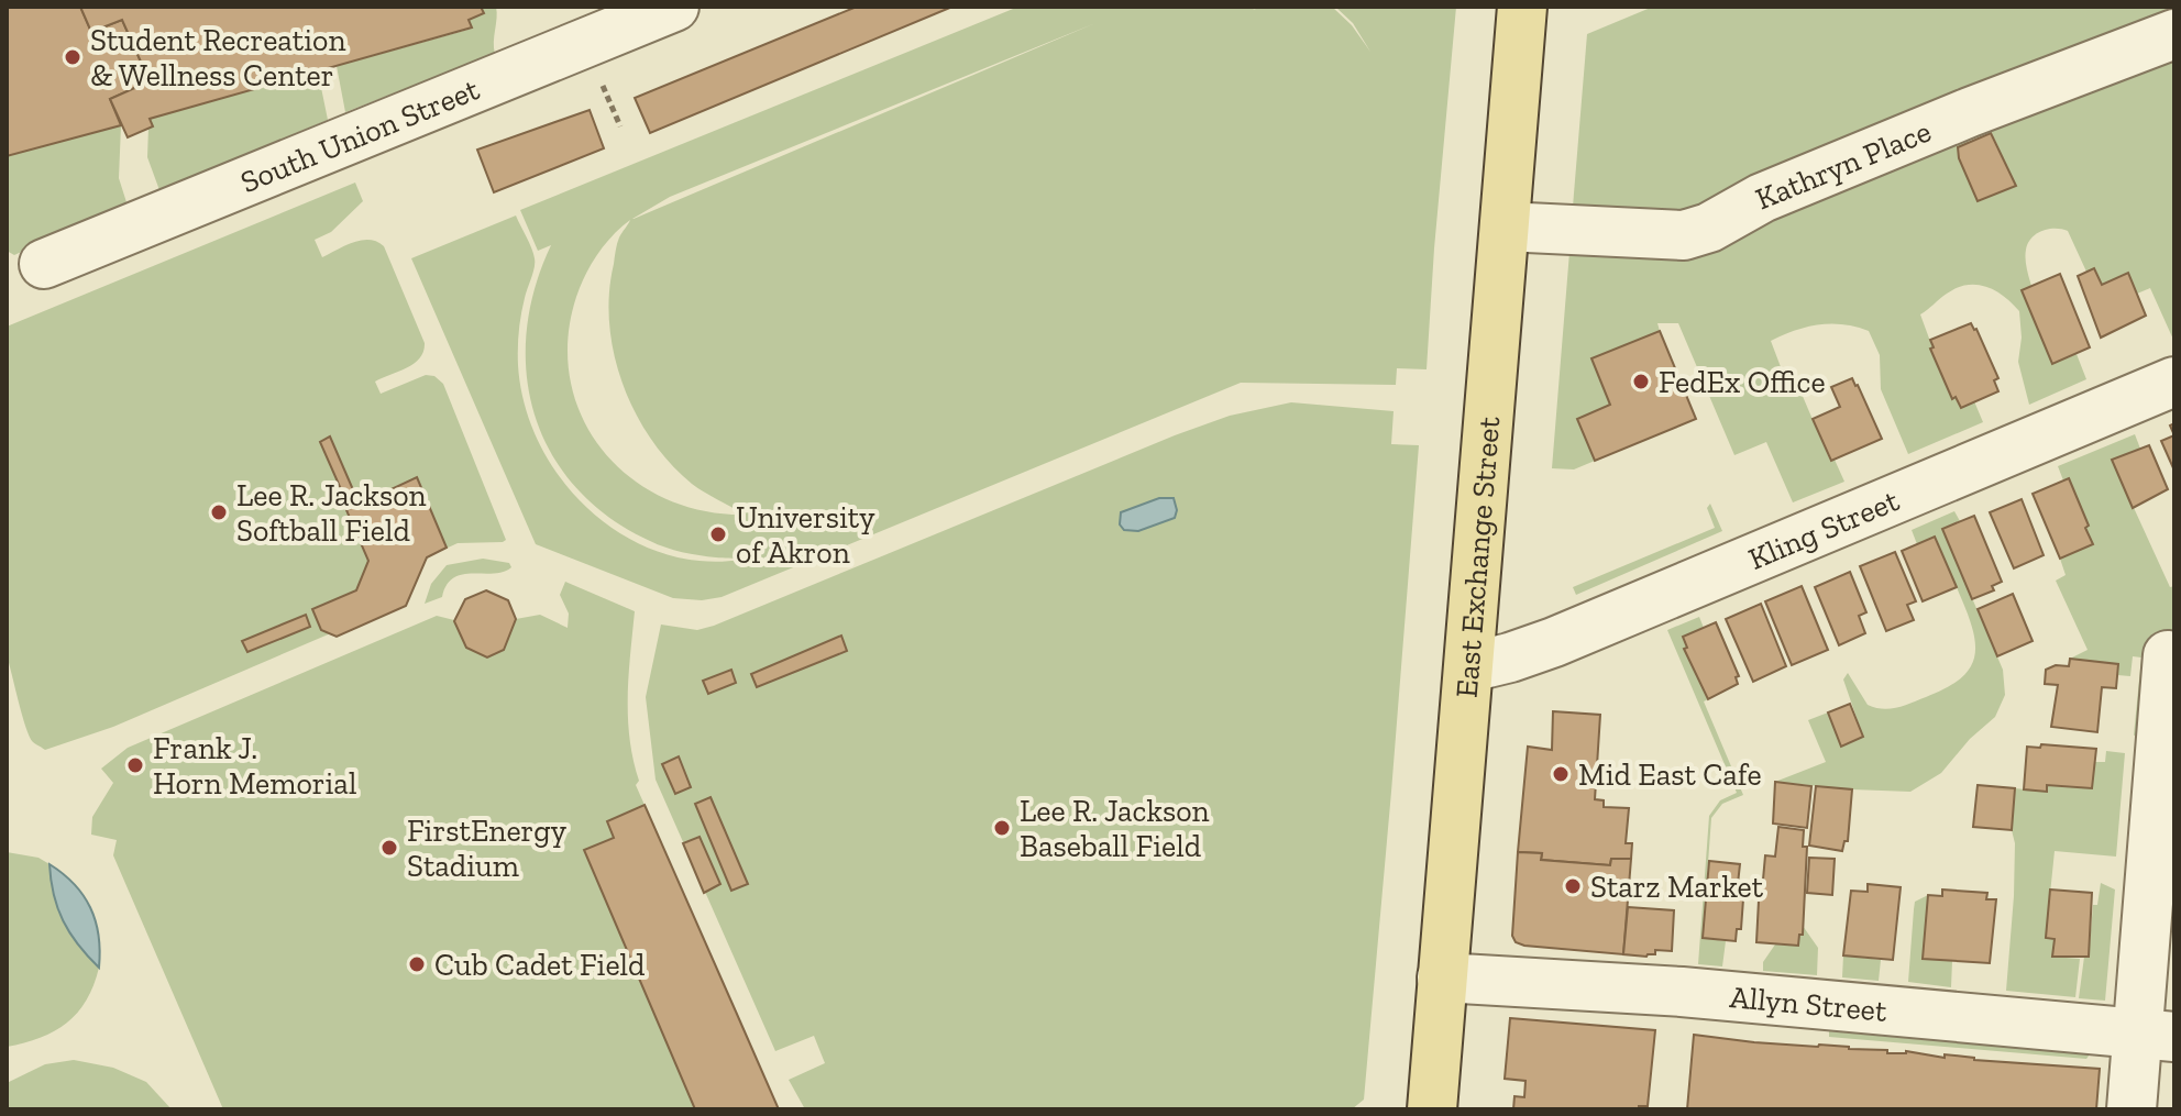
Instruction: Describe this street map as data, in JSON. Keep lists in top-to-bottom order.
{
  "streets": {
    "main road": ["East Exchange Street"],
    "street": [
      "South Union Street",
      "Kathryn Place",
      "Kling Street",
      "Allyn Street"
    ]
  },
  "crossings": [
    ["Kathryn Place", "East Exchange Street"],
    ["Kling Street", "East Exchange Street"],
    ["East Exchange Street", "Allyn Street"]
  ],
  "places": [
    "Student Recreation & Wellness Center",
    "FedEx Office",
    "Lee R. Jackson Softball Field",
    "University of Akron",
    "Frank J. Horn Memorial",
    "Mid East Cafe",
    "Lee R. Jackson Baseball Field",
    "FirstEnergy Stadium",
    "Starz Market",
    "Cub Cadet Field"
  ]
}
